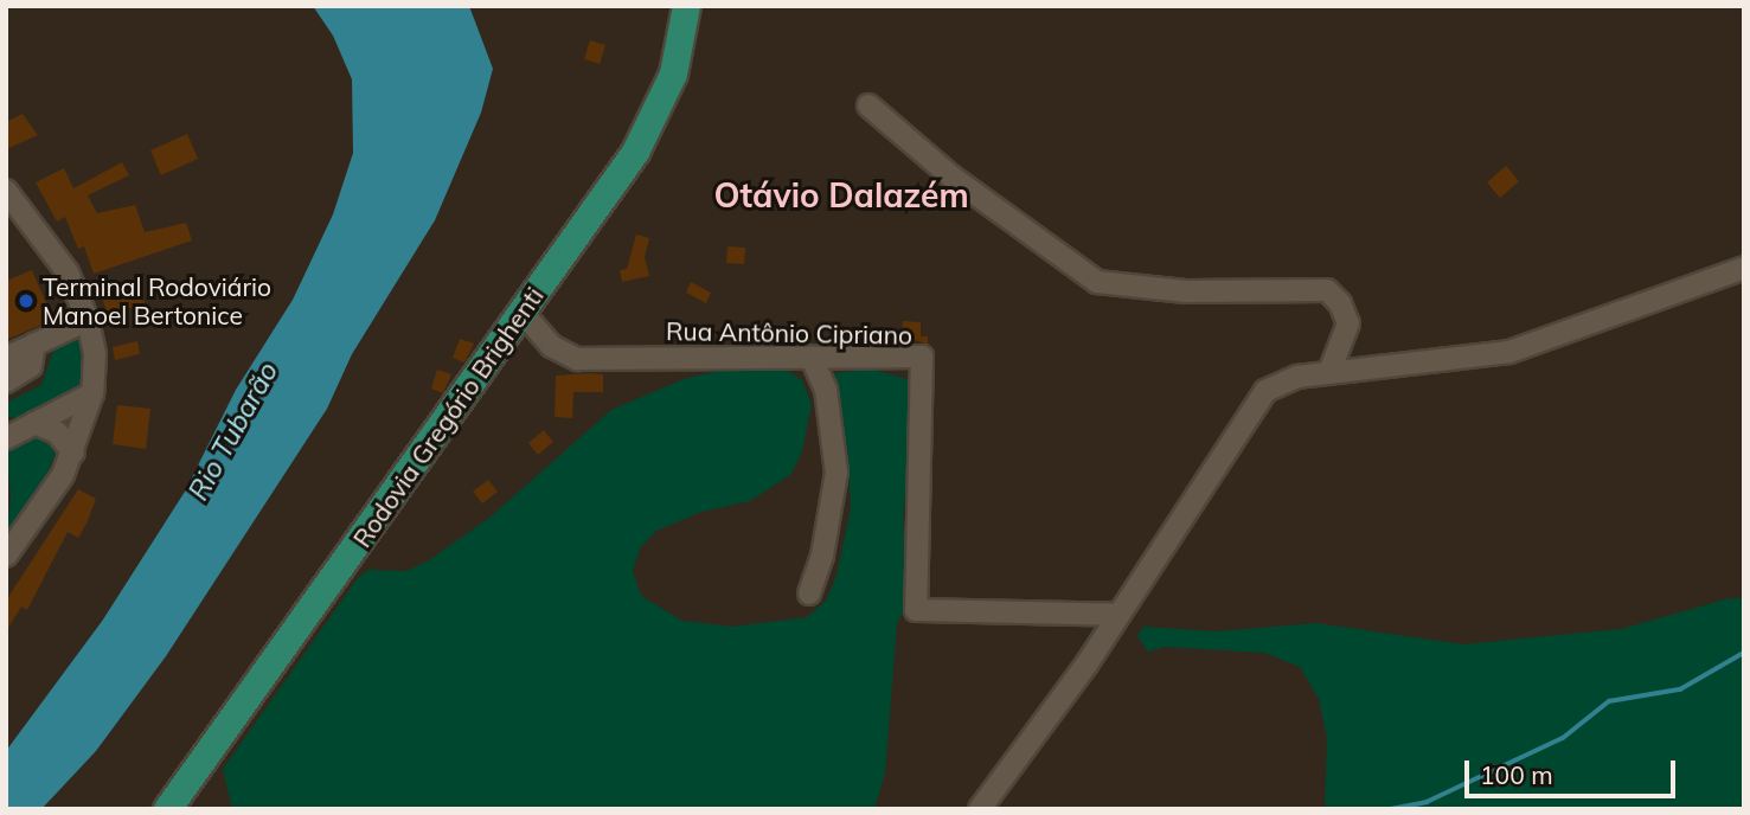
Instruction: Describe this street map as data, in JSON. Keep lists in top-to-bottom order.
{
  "streets": {
    "main road": ["Rodovia Gregório Brighenti"],
    "street": ["Rua Antônio Cipriano"]
  },
  "crossings": [
    ["Rua Antônio Cipriano", "Rodovia Gregório Brighenti"]
  ],
  "districts": ["Otávio Dalazém"],
  "water": ["Rio Tubarão"],
  "places": ["Terminal Rodoviário Manoel Bertonice"],
  "scale_bar": "100 m"
}
